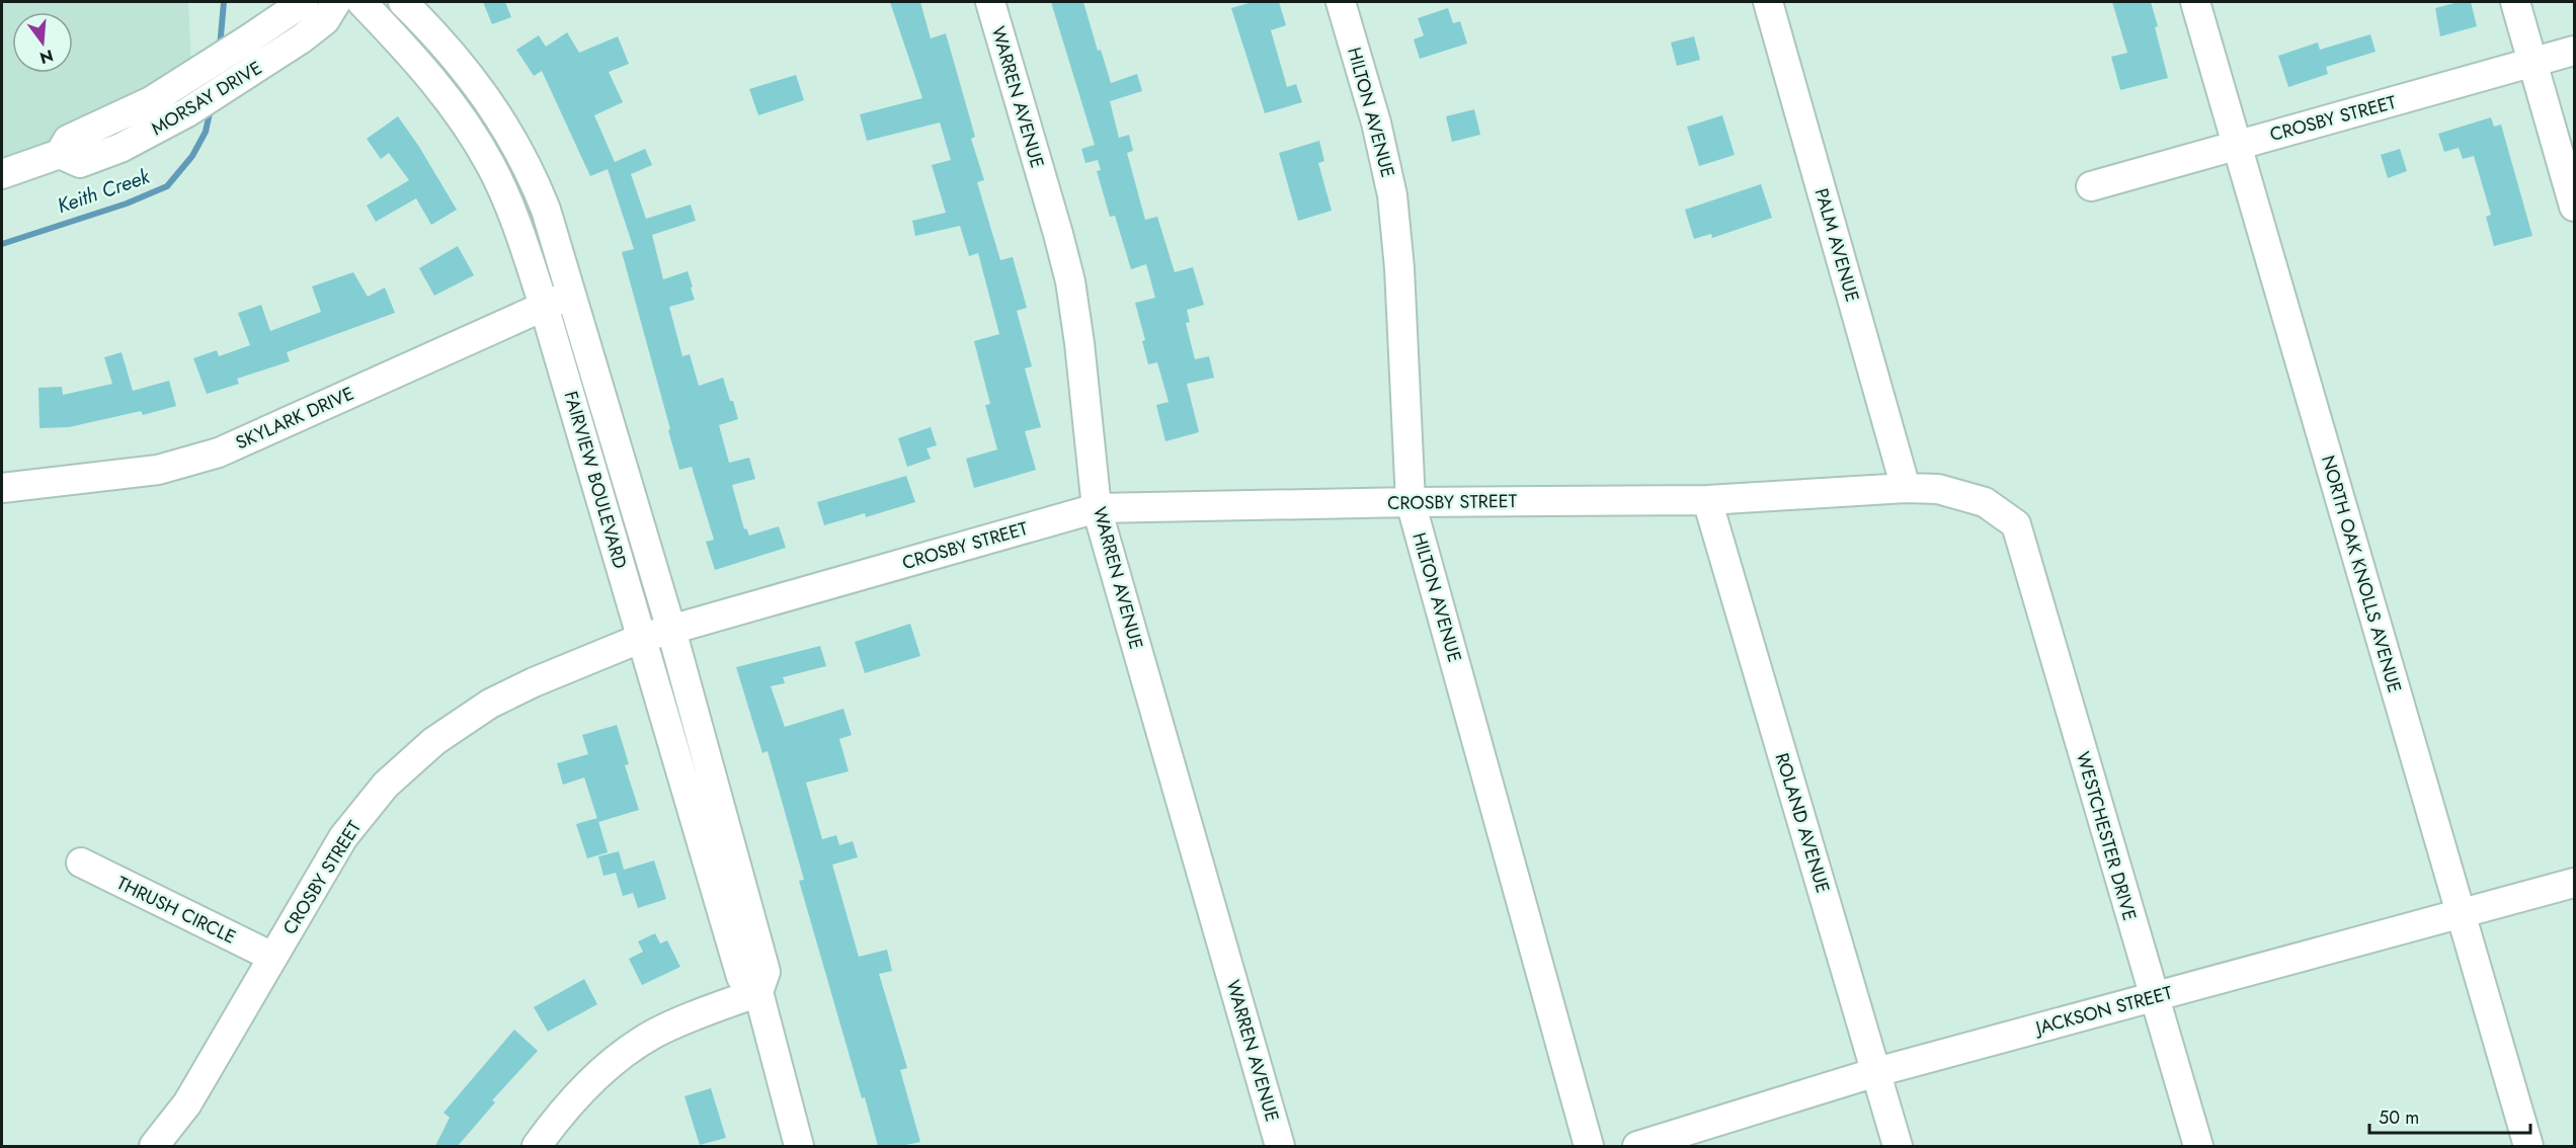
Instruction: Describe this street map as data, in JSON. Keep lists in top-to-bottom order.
{
  "streets": {
    "street": [
      "WARREN AVENUE",
      "MORSAY DRIVE",
      "HILTON AVENUE",
      "CROSBY STREET",
      "PALM AVENUE",
      "SKYLARK DRIVE",
      "FAIRVIEW BOULEVARD",
      "NORTH OAK KNOLLS AVENUE",
      "ROLAND AVENUE",
      "WESTCHESTER DRIVE",
      "THRUSH CIRCLE",
      "JACKSON STREET"
    ]
  },
  "crossings": [
    ["WARREN AVENUE", "CROSBY STREET"],
    ["HILTON AVENUE", "CROSBY STREET"],
    ["CROSBY STREET", "PALM AVENUE"],
    ["CROSBY STREET", "FAIRVIEW BOULEVARD"],
    ["CROSBY STREET", "NORTH OAK KNOLLS AVENUE"],
    ["CROSBY STREET", "ROLAND AVENUE"],
    ["CROSBY STREET", "WESTCHESTER DRIVE"],
    ["CROSBY STREET", "THRUSH CIRCLE"],
    ["SKYLARK DRIVE", "FAIRVIEW BOULEVARD"],
    ["NORTH OAK KNOLLS AVENUE", "JACKSON STREET"],
    ["ROLAND AVENUE", "JACKSON STREET"],
    ["WESTCHESTER DRIVE", "JACKSON STREET"]
  ],
  "water": ["Keith Creek"],
  "scale_bar": "50 m",
  "north": "bottom"
}
